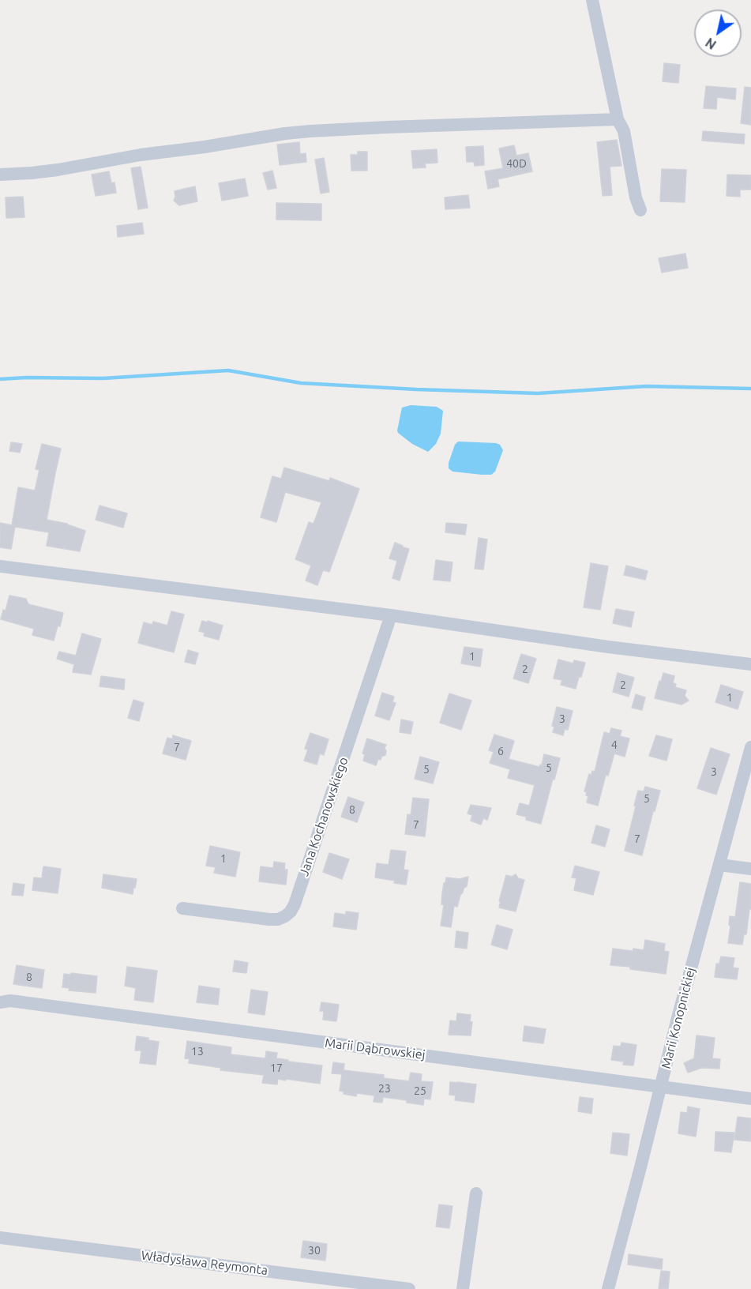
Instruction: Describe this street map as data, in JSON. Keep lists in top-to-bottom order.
{
  "streets": {
    "street": [
      "Jana Kochanowskiego",
      "Marii Konopnickiej",
      "Marii Dąbrowskiej",
      "Władysława Reymonta"
    ]
  },
  "crossings": [
    ["Marii Konopnickiej", "Marii Dąbrowskiej"]
  ],
  "house_numbers": [
    "40D",
    "1",
    "2",
    "2",
    "1",
    "3",
    "4",
    "7",
    "6",
    "5",
    "5",
    "3",
    "5",
    "8",
    "7",
    "7",
    "1",
    "8",
    "13",
    "17",
    "23",
    "25",
    "30"
  ],
  "north": "bottom left"
}
